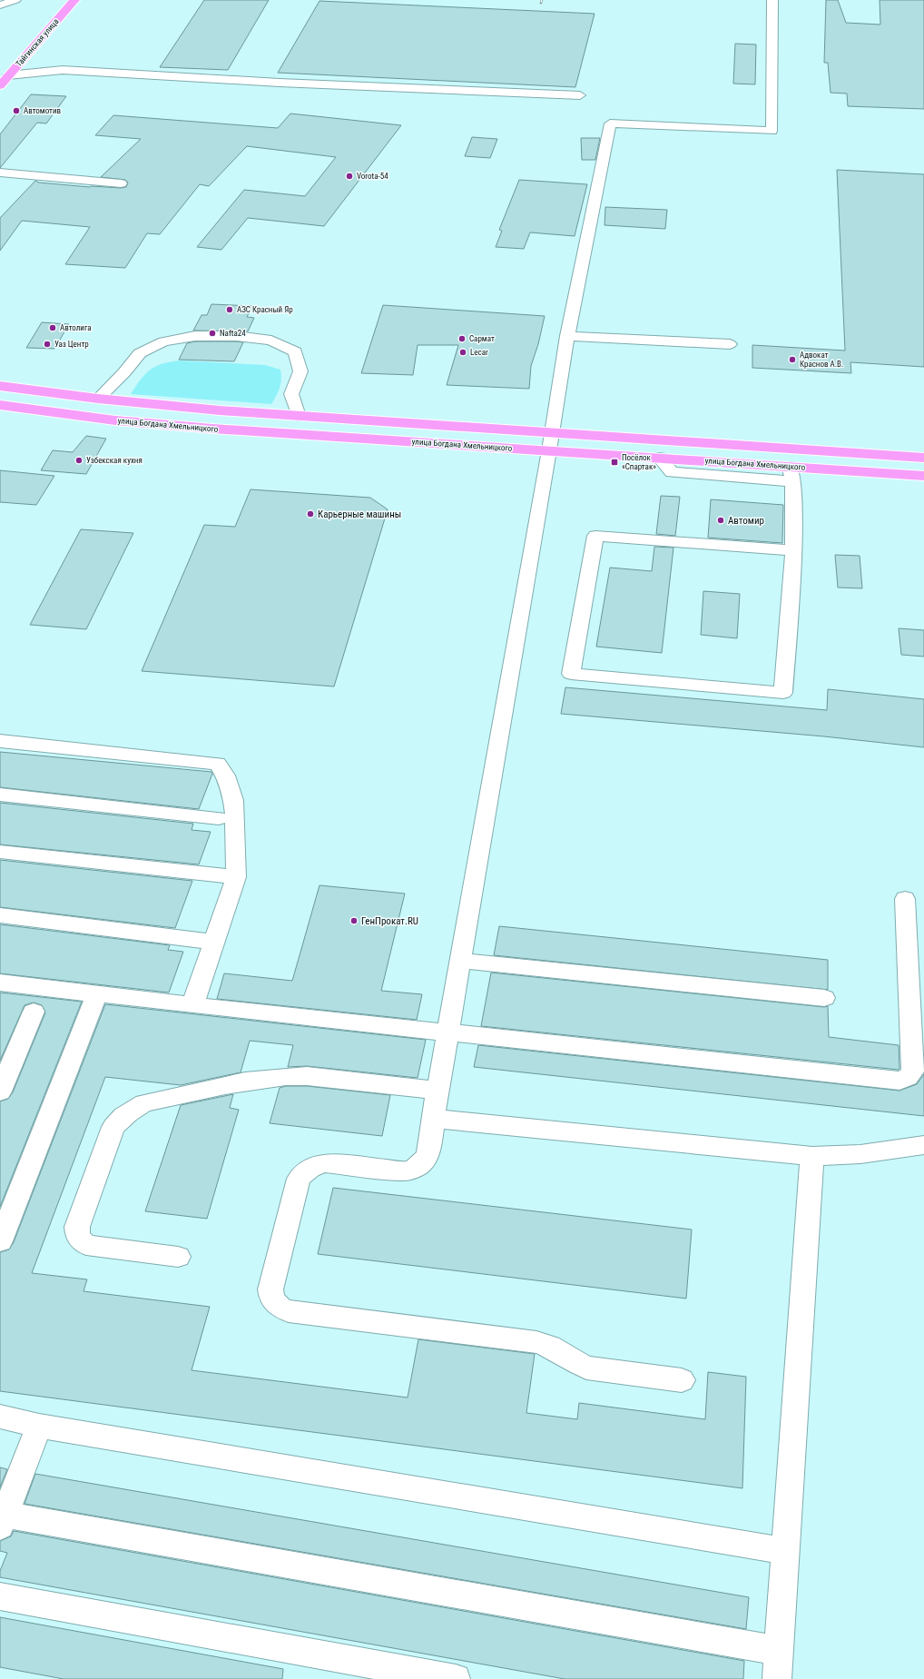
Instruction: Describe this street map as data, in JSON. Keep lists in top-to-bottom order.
{
  "streets": {
    "highway": ["Тайгинская улица", "улица Богдана Хмельницкого"]
  },
  "places": {
    "other": [
      "Автомотив",
      "Vorota-54",
      "АЗС Красный Яр",
      "Автолига",
      "Nafta24",
      "Сармат",
      "Уаз Центр",
      "Lecar",
      "Адвокат Краснов А.В.",
      "Узбекская кухня",
      "Карьерные машины",
      "Автомир",
      "ГенПрокат.RU"
    ],
    "transit": ["Посёлок «Спартак»"]
  }
}
